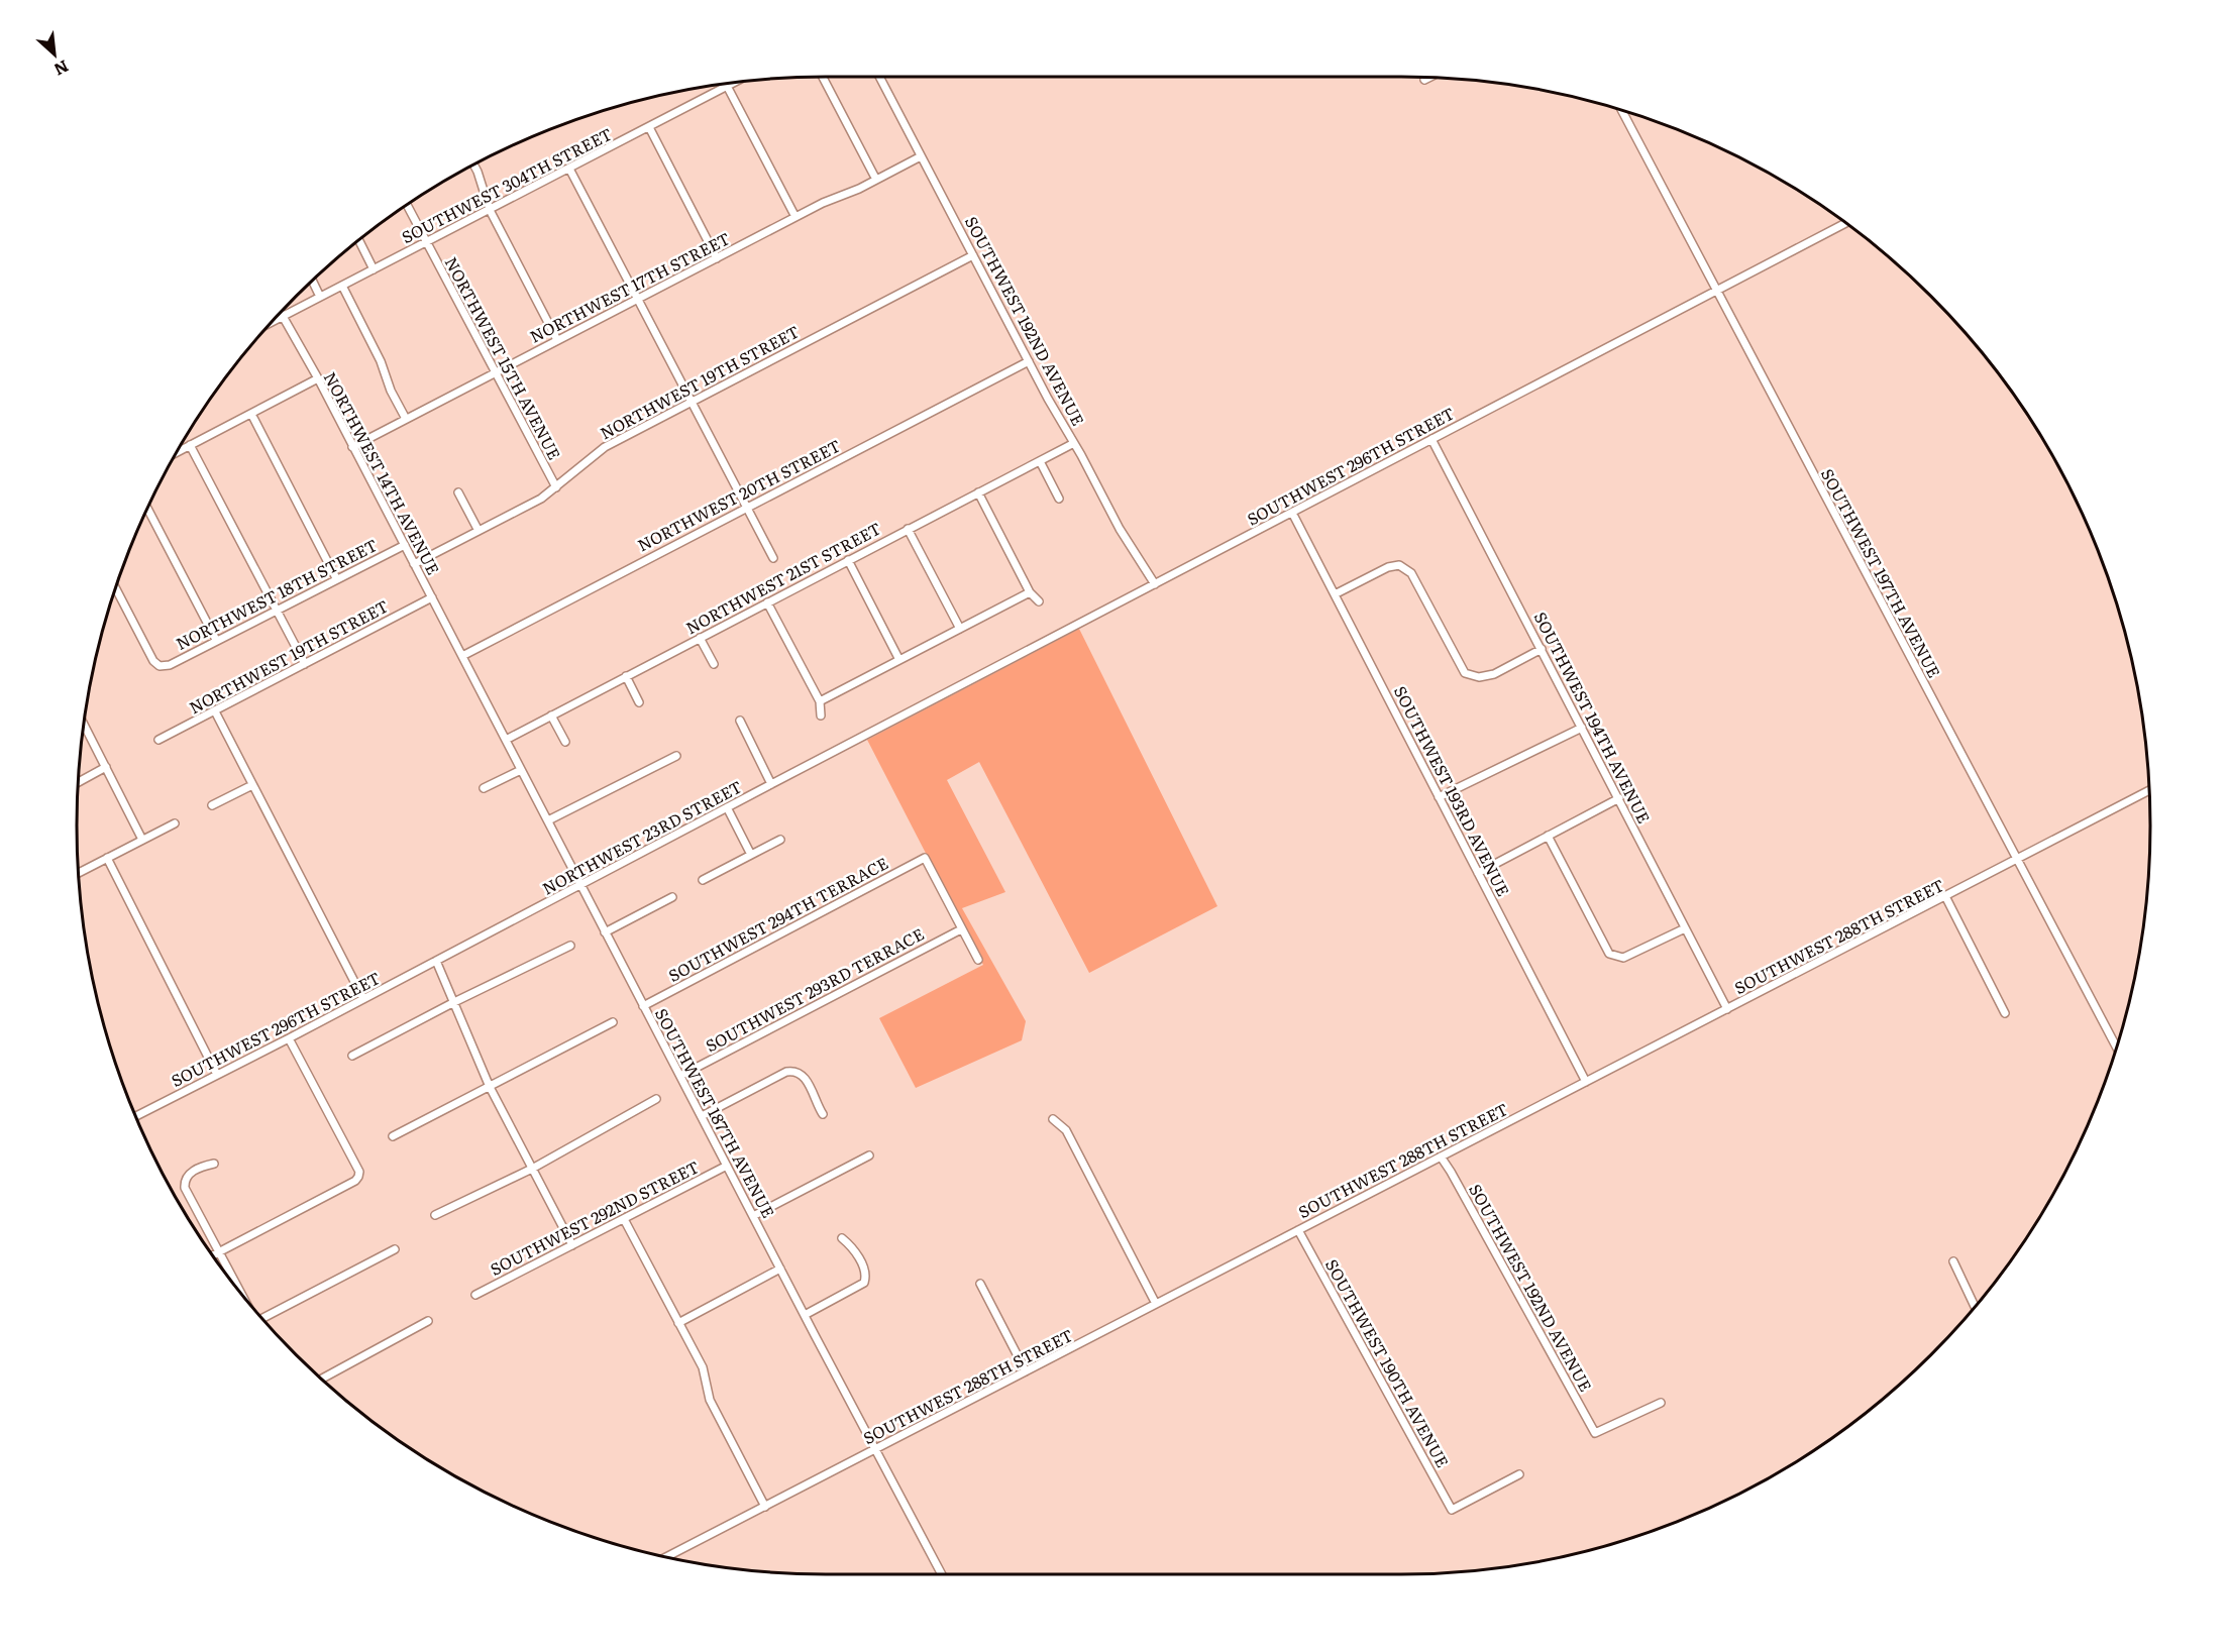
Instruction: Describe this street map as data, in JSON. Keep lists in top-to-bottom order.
{
  "streets": {
    "street": [
      "SOUTHWEST 304TH STREET",
      "NORTHWEST 17TH STREET",
      "SOUTHWEST 192ND AVENUE",
      "NORTHWEST 15TH AVENUE",
      "NORTHWEST 19TH STREET",
      "SOUTHWEST 296TH STREET",
      "NORTHWEST 14TH AVENUE",
      "NORTHWEST 20TH STREET",
      "SOUTHWEST 197TH AVENUE",
      "NORTHWEST 21ST STREET",
      "NORTHWEST 18TH STREET",
      "SOUTHWEST 194TH AVENUE",
      "SOUTHWEST 193RD AVENUE",
      "NORTHWEST 23RD STREET",
      "SOUTHWEST 294TH TERRACE",
      "SOUTHWEST 288TH STREET",
      "SOUTHWEST 293RD TERRACE",
      "SOUTHWEST 187TH AVENUE",
      "SOUTHWEST 292ND STREET",
      "SOUTHWEST 190TH AVENUE"
    ]
  },
  "crossings": [
    ["SOUTHWEST 304TH STREET", "NORTHWEST 15TH AVENUE"],
    ["SOUTHWEST 304TH STREET", "NORTHWEST 14TH AVENUE"],
    ["NORTHWEST 17TH STREET", "SOUTHWEST 192ND AVENUE"],
    ["NORTHWEST 17TH STREET", "NORTHWEST 15TH AVENUE"],
    ["NORTHWEST 17TH STREET", "NORTHWEST 14TH AVENUE"],
    ["SOUTHWEST 192ND AVENUE", "NORTHWEST 19TH STREET"],
    ["SOUTHWEST 192ND AVENUE", "SOUTHWEST 296TH STREET"],
    ["SOUTHWEST 192ND AVENUE", "NORTHWEST 20TH STREET"],
    ["SOUTHWEST 192ND AVENUE", "NORTHWEST 21ST STREET"],
    ["SOUTHWEST 192ND AVENUE", "SOUTHWEST 288TH STREET"],
    ["NORTHWEST 15TH AVENUE", "NORTHWEST 19TH STREET"],
    ["NORTHWEST 19TH STREET", "NORTHWEST 14TH AVENUE"],
    ["SOUTHWEST 296TH STREET", "SOUTHWEST 197TH AVENUE"],
    ["SOUTHWEST 296TH STREET", "SOUTHWEST 194TH AVENUE"],
    ["SOUTHWEST 296TH STREET", "SOUTHWEST 193RD AVENUE"],
    ["SOUTHWEST 296TH STREET", "NORTHWEST 23RD STREET"],
    ["NORTHWEST 14TH AVENUE", "NORTHWEST 20TH STREET"],
    ["NORTHWEST 14TH AVENUE", "NORTHWEST 18TH STREET"],
    ["NORTHWEST 14TH AVENUE", "SOUTHWEST 187TH AVENUE"],
    ["NORTHWEST 20TH STREET", "SOUTHWEST 187TH AVENUE"],
    ["SOUTHWEST 197TH AVENUE", "SOUTHWEST 288TH STREET"],
    ["NORTHWEST 21ST STREET", "SOUTHWEST 187TH AVENUE"],
    ["SOUTHWEST 194TH AVENUE", "SOUTHWEST 288TH STREET"],
    ["SOUTHWEST 193RD AVENUE", "SOUTHWEST 288TH STREET"],
    ["NORTHWEST 23RD STREET", "SOUTHWEST 187TH AVENUE"],
    ["SOUTHWEST 294TH TERRACE", "SOUTHWEST 293RD TERRACE"],
    ["SOUTHWEST 294TH TERRACE", "SOUTHWEST 187TH AVENUE"],
    ["SOUTHWEST 288TH STREET", "SOUTHWEST 187TH AVENUE"],
    ["SOUTHWEST 288TH STREET", "SOUTHWEST 190TH AVENUE"],
    ["SOUTHWEST 293RD TERRACE", "SOUTHWEST 187TH AVENUE"],
    ["SOUTHWEST 187TH AVENUE", "SOUTHWEST 292ND STREET"]
  ],
  "north": "bottom right"
}
